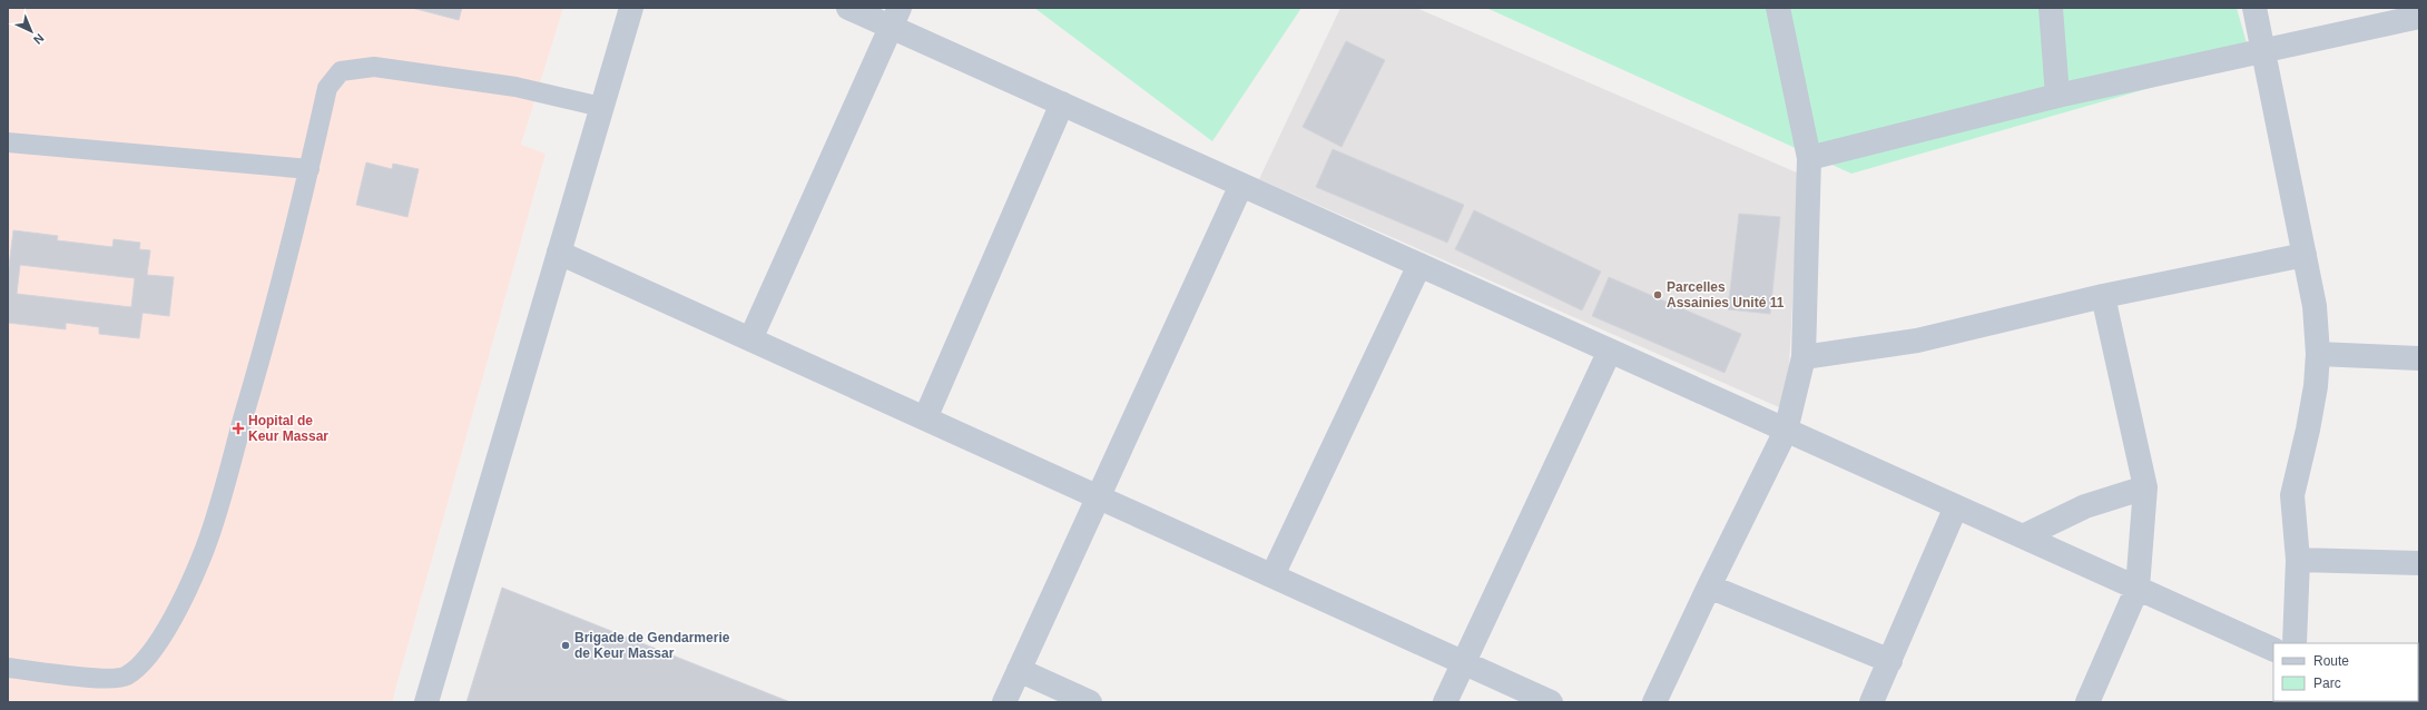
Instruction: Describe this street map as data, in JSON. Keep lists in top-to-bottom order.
{
  "places": {
    "other": ["Parcelles Assainies Unité 11", "Brigade de Gendarmerie de Keur Massar"],
    "health": ["Hopital de Keur Massar"]
  },
  "legend": ["Route", "Parc"],
  "north": "bottom right"
}
